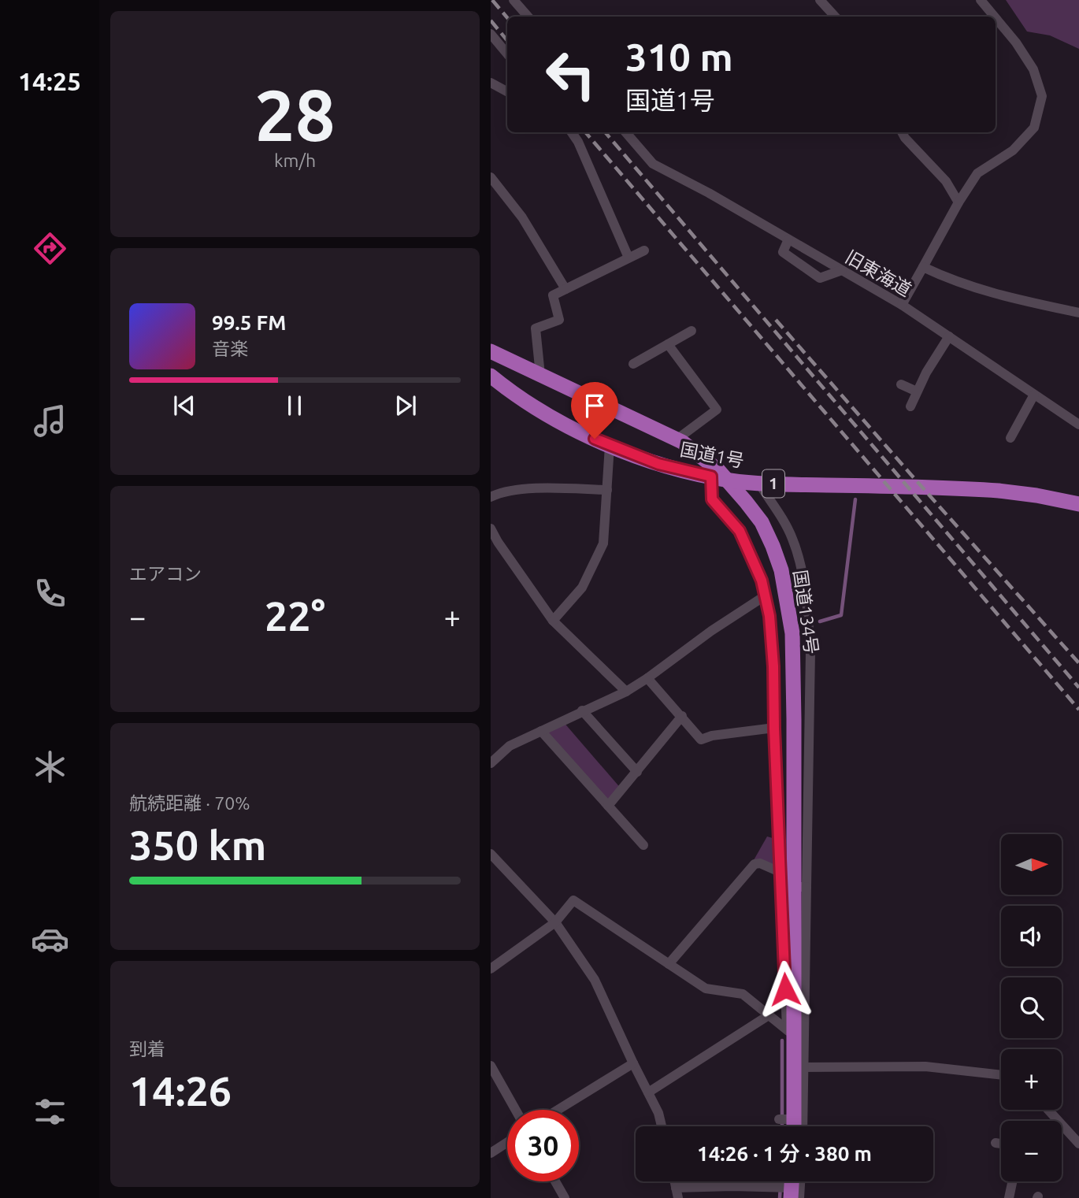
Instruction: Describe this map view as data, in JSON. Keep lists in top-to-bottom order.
{
  "streets": {
    "highway": ["国道1号", "1", "国道134号"],
    "street": ["旧東海道"]
  },
  "north": "right",
  "page": {
    "tabs": "14:25",
    "tile": [
      ["28", "km/h"],
      "エアコン",
      ["航続距離 · 70%", "350 km"],
      ["到着", "14:26"]
    ],
    "turn": ["310 m", "国道1号"],
    "song": ["99.5 FM", "音楽"],
    "heat": ["−", "22°", "+"],
    "map_buttons": ["+", "−"],
    "limit": "30",
    "trip": "14:26 · 1 分 · 380 m"
  }
}
